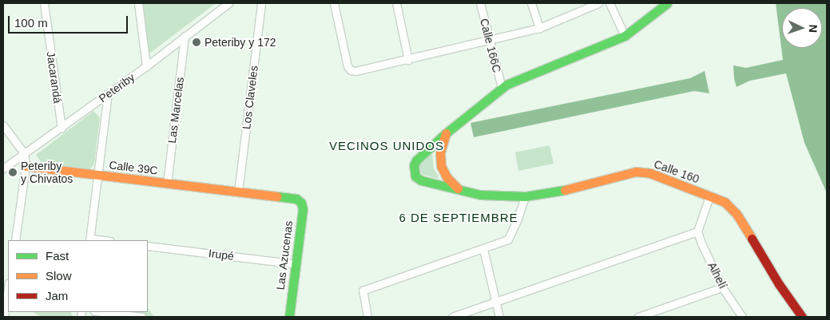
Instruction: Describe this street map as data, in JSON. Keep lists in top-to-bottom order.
{
  "streets": {
    "main road": ["Calle 39C", "Calle 160", "Las Azucenas"],
    "street": [
      "Calle 166C",
      "Jacarandá",
      "Peteriby",
      "Los Claveles",
      "Las Marcelas",
      "Irupé",
      "Alhelí"
    ]
  },
  "crossings": [
    ["Calle 166C", "Calle 160"],
    ["Jacarandá", "Peteriby"],
    ["Peteriby", "Las Marcelas"],
    ["Los Claveles", "Calle 39C"],
    ["Las Marcelas", "Calle 39C"],
    ["Calle 39C", "Las Azucenas"],
    ["Irupé", "Las Azucenas"]
  ],
  "districts": ["VECINOS UNIDOS", "6 DE SEPTIEMBRE"],
  "places": ["Peteriby y 172", "Peteriby y Chivatos"],
  "legend": ["Fast", "Slow", "Jam"],
  "scale_bar": "100 m",
  "north": "right"
}
